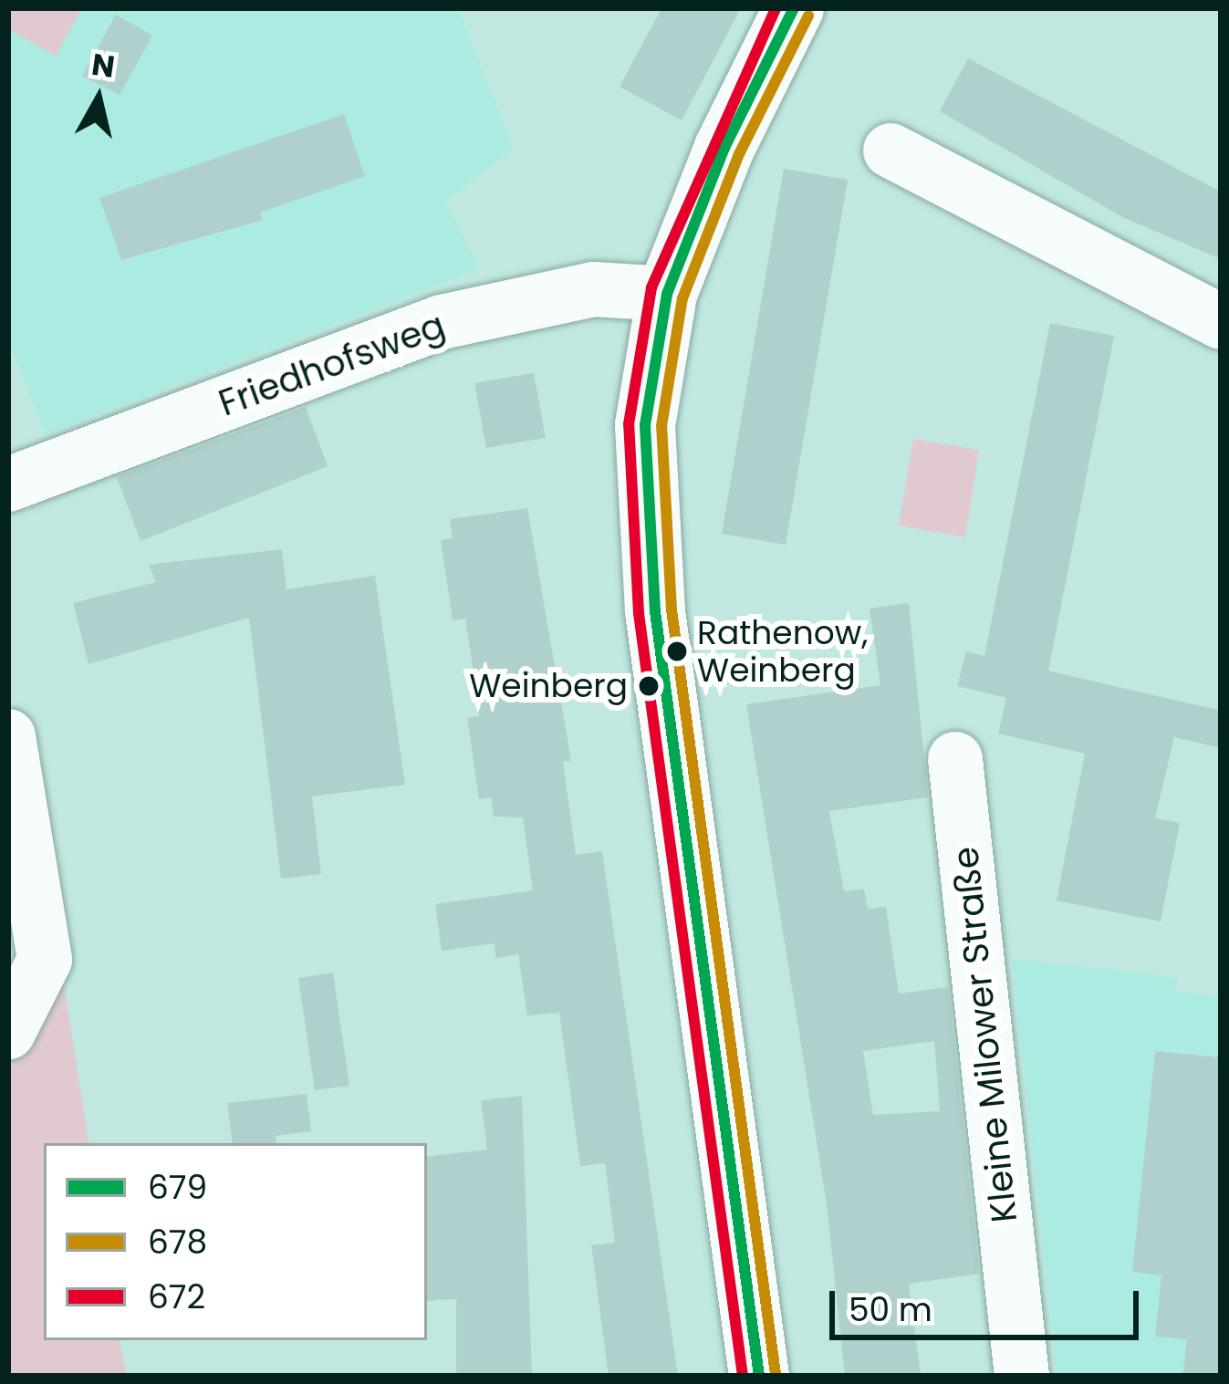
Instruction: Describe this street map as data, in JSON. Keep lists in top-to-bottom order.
{
  "streets": {
    "street": ["Friedhofsweg", "Kleine Milower Straße"]
  },
  "places": ["Rathenow, Weinberg", "Weinberg"],
  "lines": ["transit line 679", "transit line 672", "transit line 678"],
  "legend": ["679", "678", "672"],
  "scale_bar": "50 m",
  "north": "top"
}
